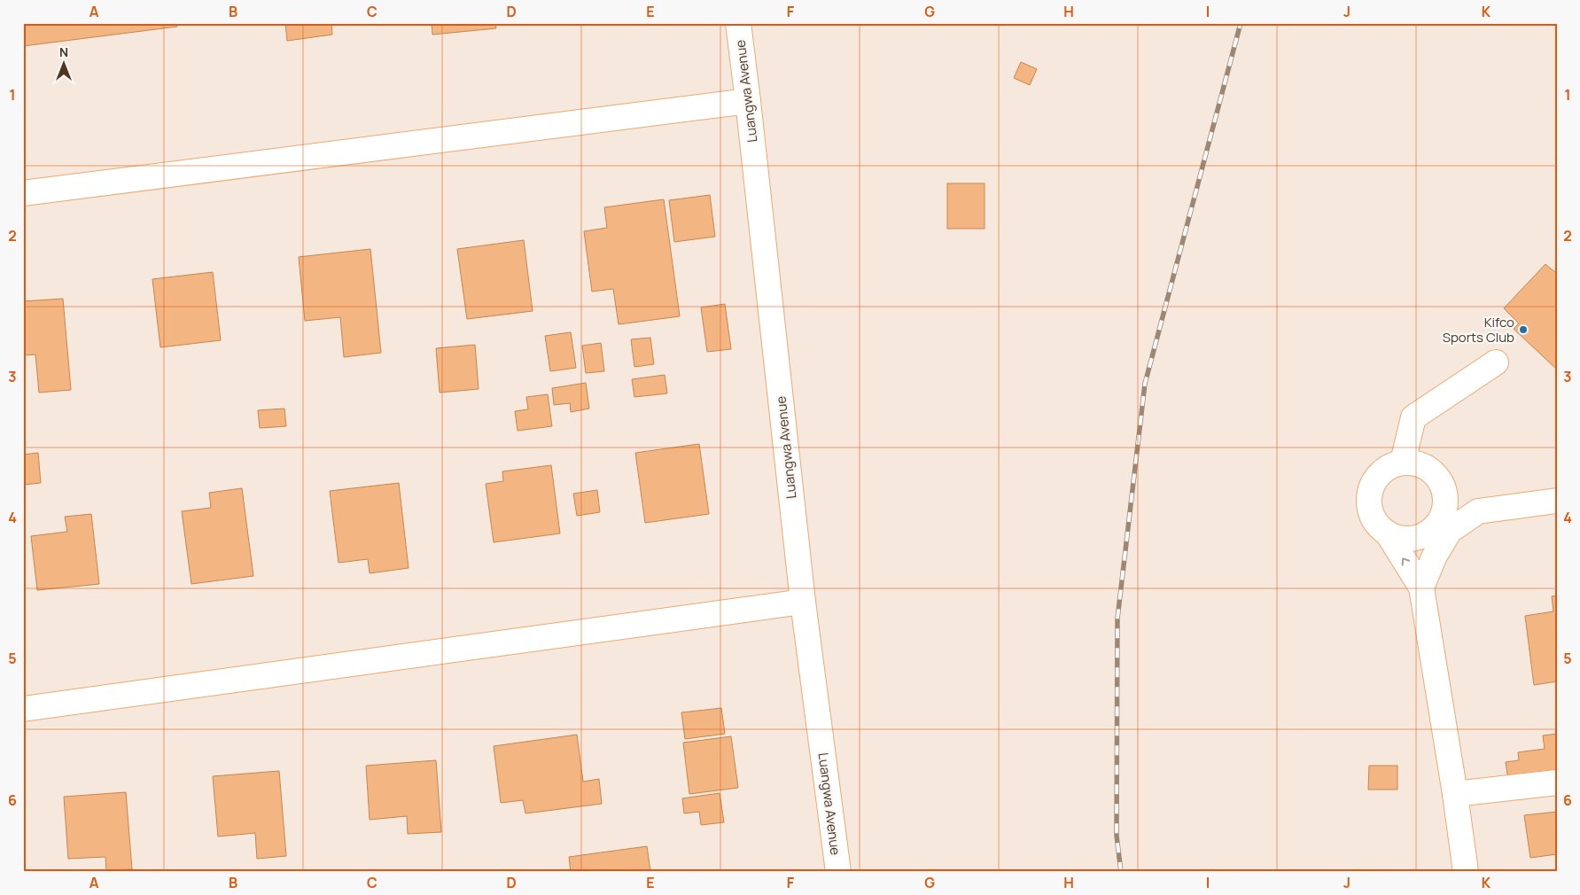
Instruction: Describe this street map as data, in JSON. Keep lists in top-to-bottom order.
{
  "streets": {
    "street": ["Luangwa Avenue"]
  },
  "places": ["Kifco Sports Club"],
  "north": "top",
  "grid": {
    "columns": [
      "A",
      "B",
      "C",
      "D",
      "E",
      "F",
      "G",
      "H",
      "I",
      "J",
      "K"
    ],
    "rows": [
      "1",
      "2",
      "3",
      "4",
      "5",
      "6"
    ]
  }
}
